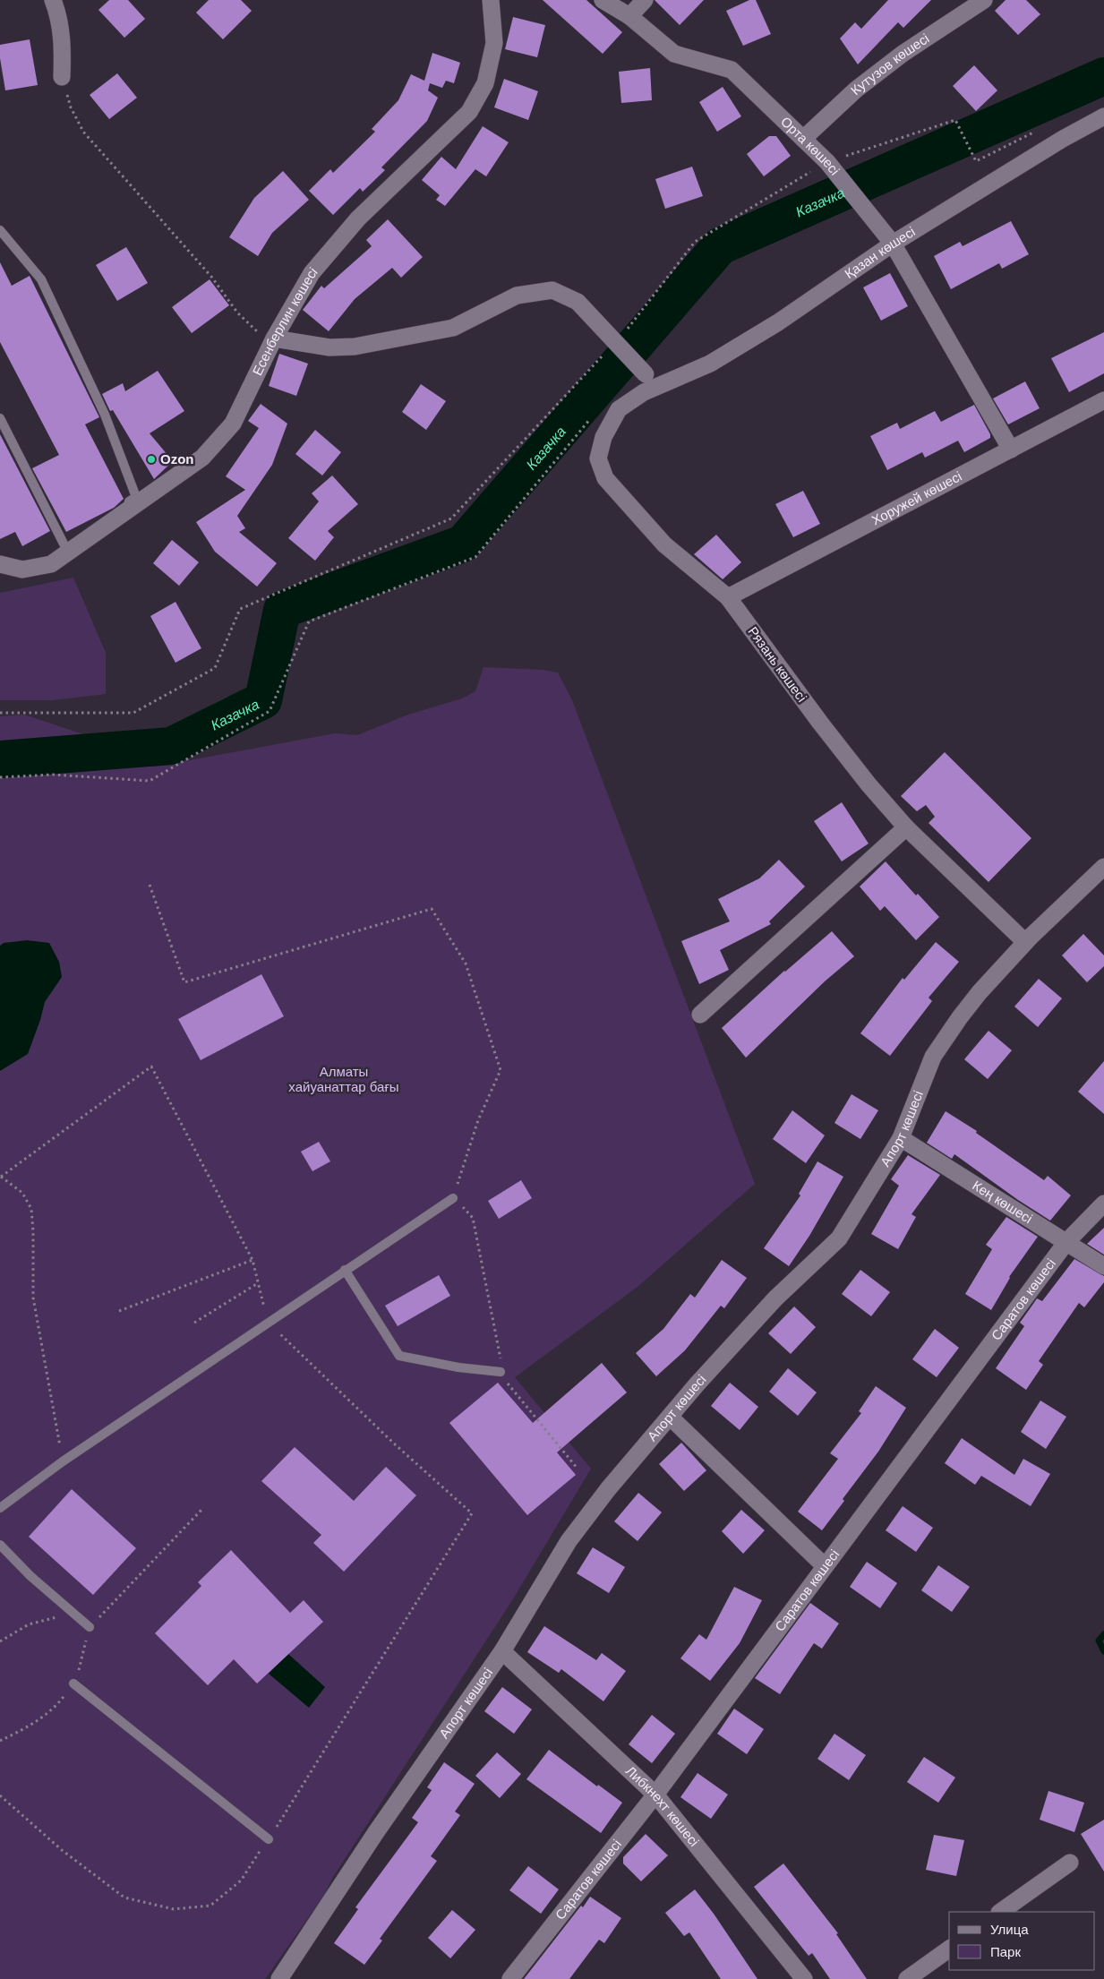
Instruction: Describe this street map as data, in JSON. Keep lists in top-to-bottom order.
{
  "streets": {
    "street": [
      "Кутузов көшесі",
      "Орта көшесі",
      "Қазан көшесі",
      "Есенберлин көшесі",
      "Хоружей көшесі",
      "Рязань көшесі",
      "Апорт көшесі",
      "Кең көшесі",
      "Саратов көшесі",
      "Либкнехт көшесі"
    ]
  },
  "crossings": [
    ["Кутузов көшесі", "Орта көшесі"],
    ["Орта көшесі", "Қазан көшесі"],
    ["Орта көшесі", "Хоружей көшесі"],
    ["Қазан көшесі", "Рязань көшесі"],
    ["Хоружей көшесі", "Рязань көшесі"],
    ["Рязань көшесі", "Апорт көшесі"],
    ["Апорт көшесі", "Кең көшесі"],
    ["Апорт көшесі", "Либкнехт көшесі"],
    ["Кең көшесі", "Саратов көшесі"],
    ["Саратов көшесі", "Либкнехт көшесі"]
  ],
  "water": ["Казачка"],
  "parks": ["Алматы хайуанаттар бағы"],
  "places": ["Ozon"],
  "legend": ["Улица", "Парк"]
}
